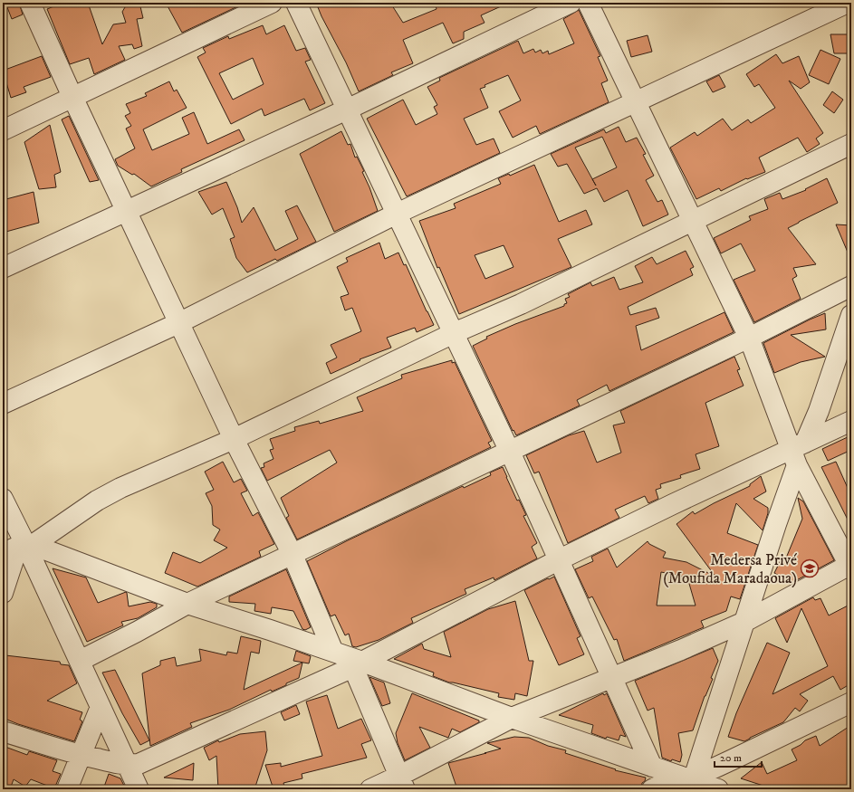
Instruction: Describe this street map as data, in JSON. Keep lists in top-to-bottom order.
{
  "places": {
    "school or university": ["Medersa Privé (Moufida Maradaoua)"]
  },
  "scale_bar": "20 m"
}
